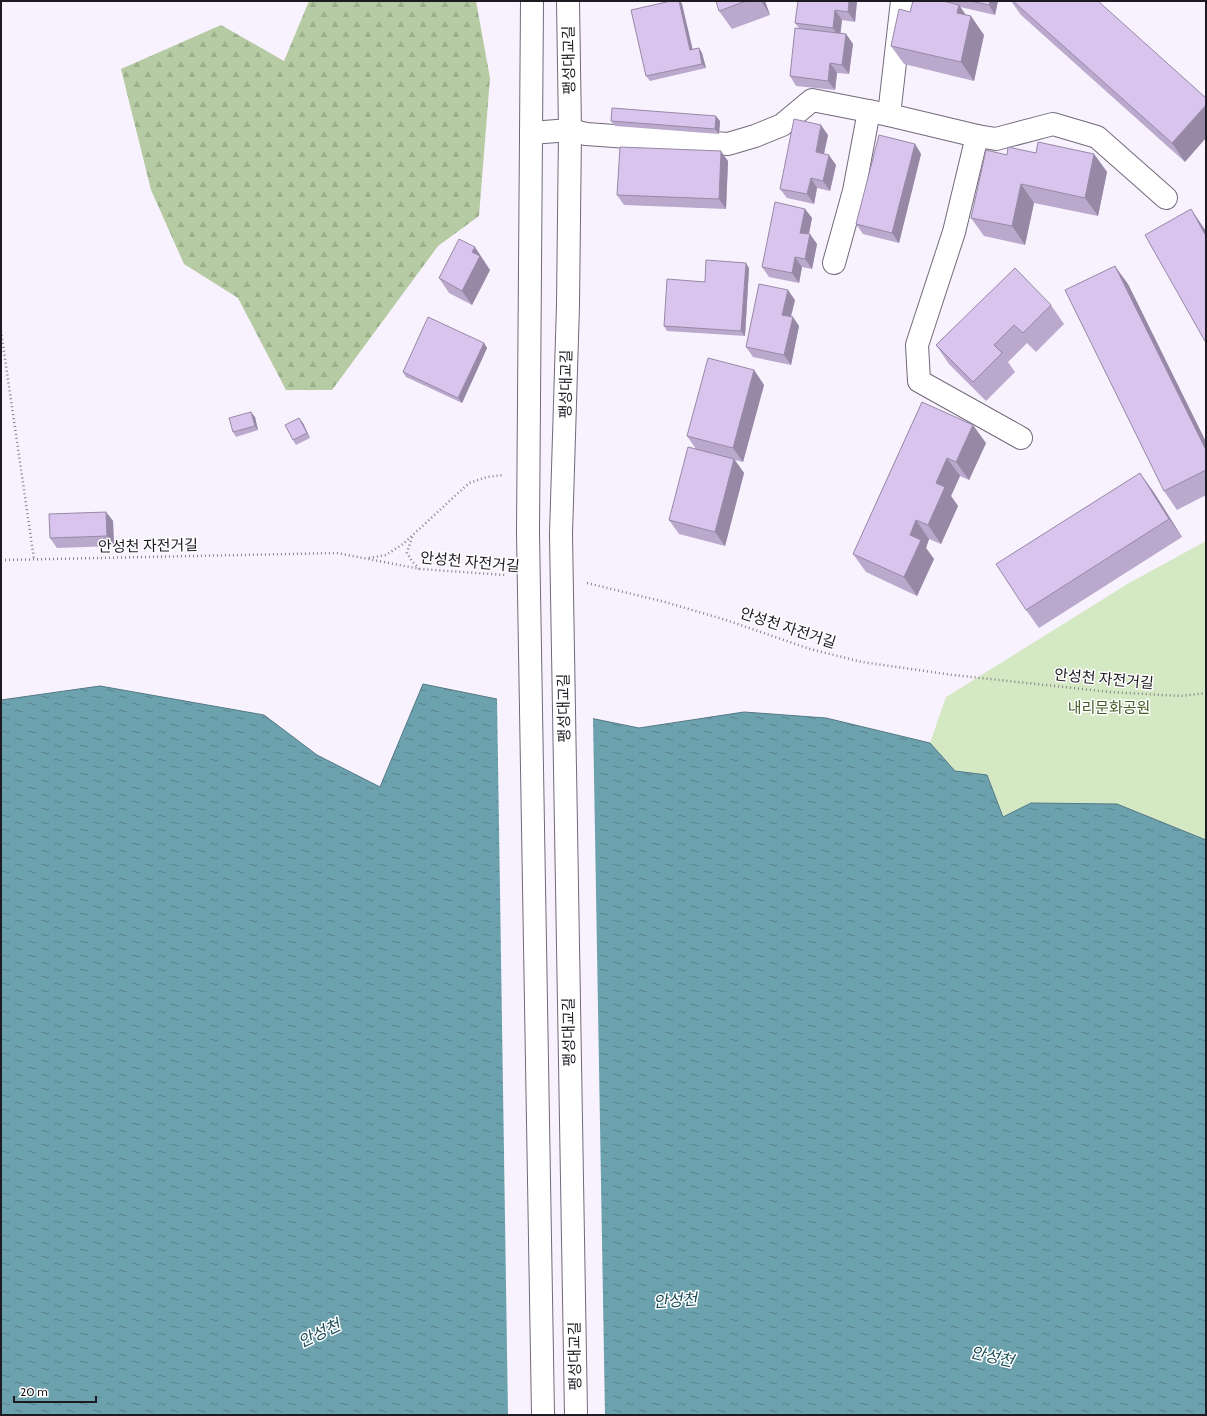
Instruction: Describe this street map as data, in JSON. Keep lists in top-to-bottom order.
{
  "streets": {
    "main road": ["팽성대교길"],
    "path": ["안성천 자전거길"]
  },
  "water": ["안성천"],
  "parks": ["내리문화공원"],
  "scale_bar": "20 m"
}
